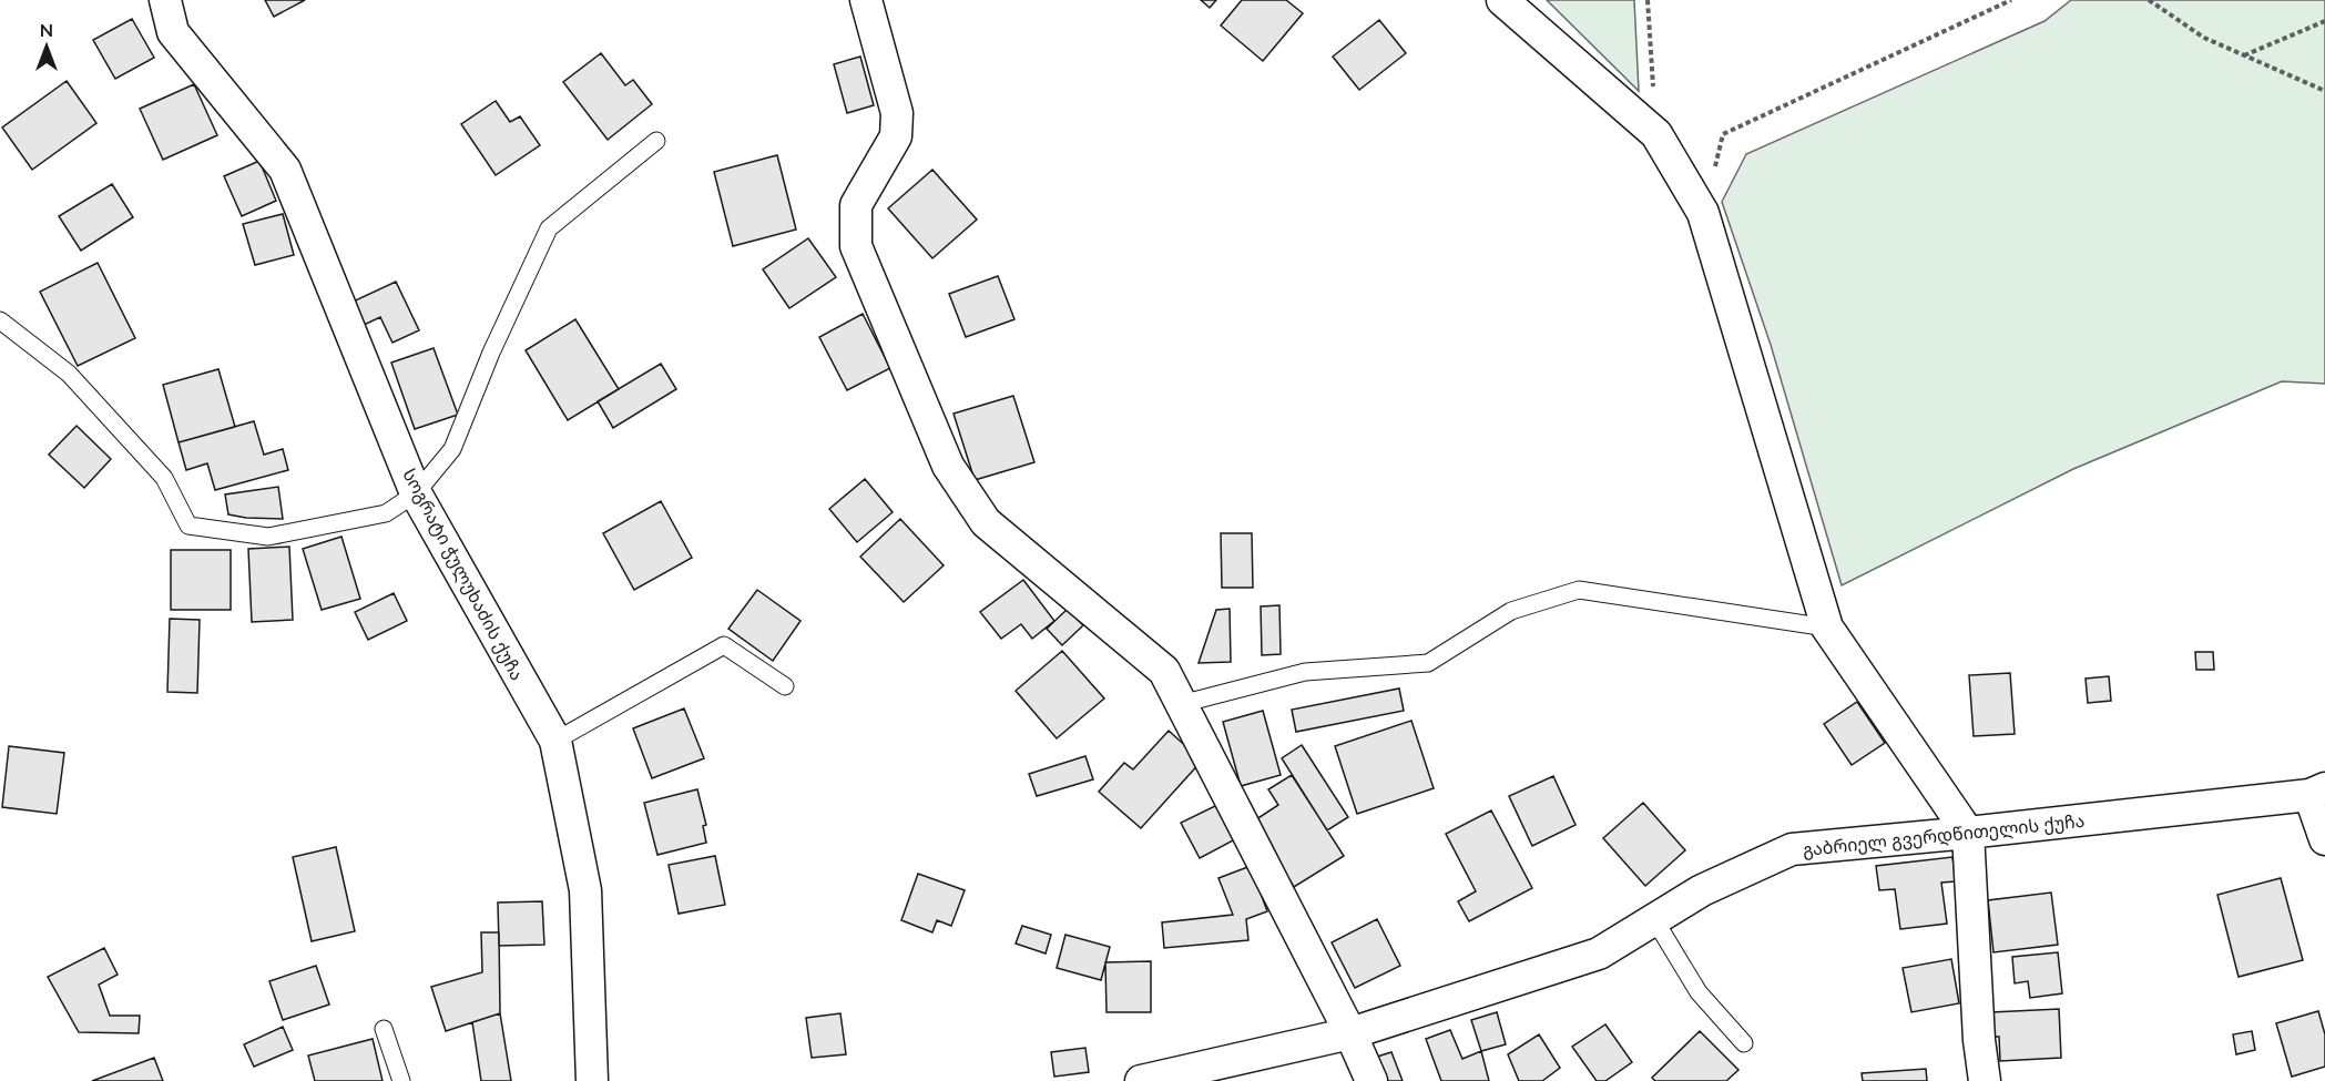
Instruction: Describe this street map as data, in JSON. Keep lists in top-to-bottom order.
{
  "streets": {
    "street": ["სოგრატი ჭულუხაძის ქუჩა", "გაბრიელ გვერდწითელის ქუჩა"]
  },
  "north": "top"
}
